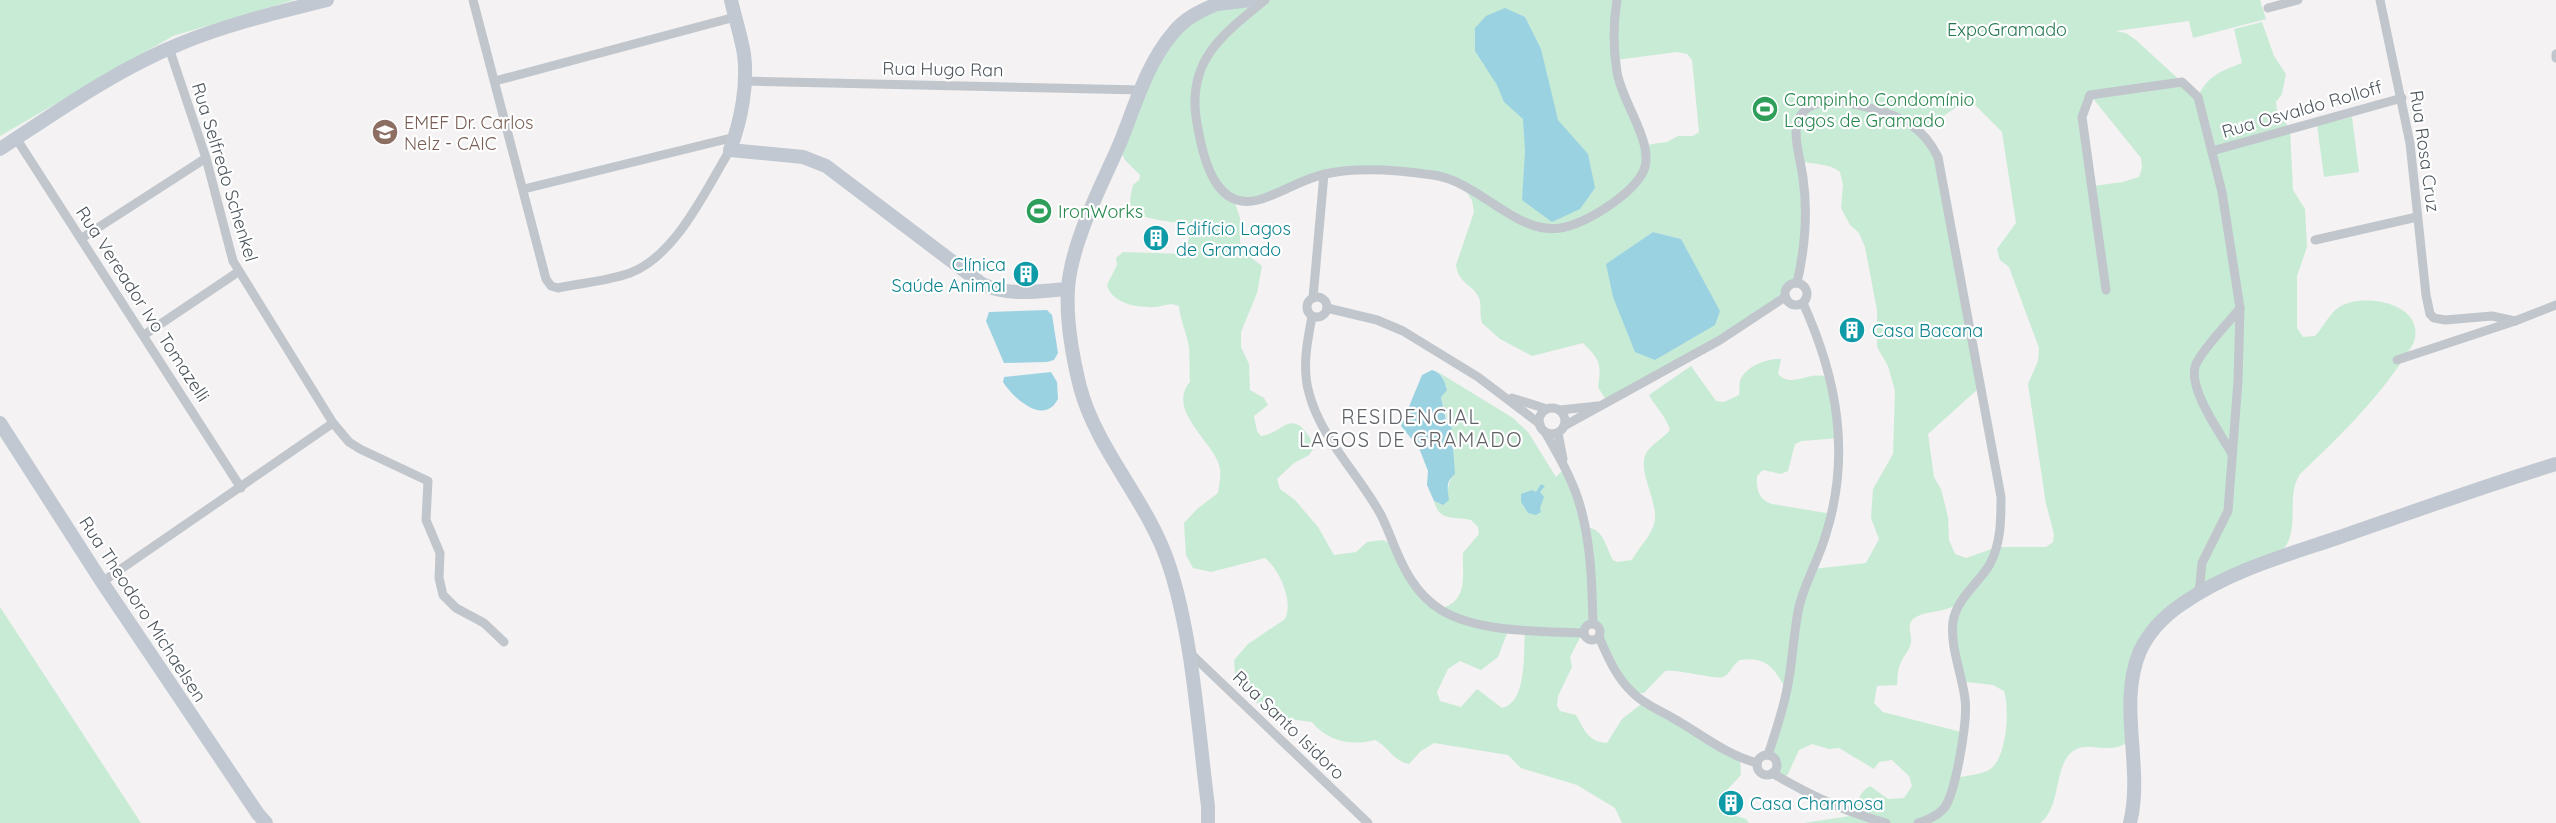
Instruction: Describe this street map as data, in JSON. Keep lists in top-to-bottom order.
{
  "streets": {
    "street": [
      "Rua Hugo Ran",
      "Rua Osvaldo Rolloff",
      "Rua Rosa Cruz",
      "Rua Selfredo Schenkel",
      "Rua Vereador Ivo Tomazelli",
      "Rua Theodoro Michaelsen",
      "Rua Santo Isidoro"
    ]
  },
  "crossings": [
    ["Rua Osvaldo Rolloff", "Rua Rosa Cruz"]
  ],
  "districts": ["RESIDENCIAL LAGOS DE GRAMADO"],
  "parks": ["ExpoGramado"],
  "places": {
    "sports": ["Campinho Condomínio Lagos de Gramado", "IronWorks"],
    "school or university": ["EMEF Dr. Carlos Nelz - CAIC"],
    "building": [
      "Edifício Lagos de Gramado",
      "Clínica Saúde Animal",
      "Casa Bacana",
      "Casa Charmosa"
    ]
  }
}
